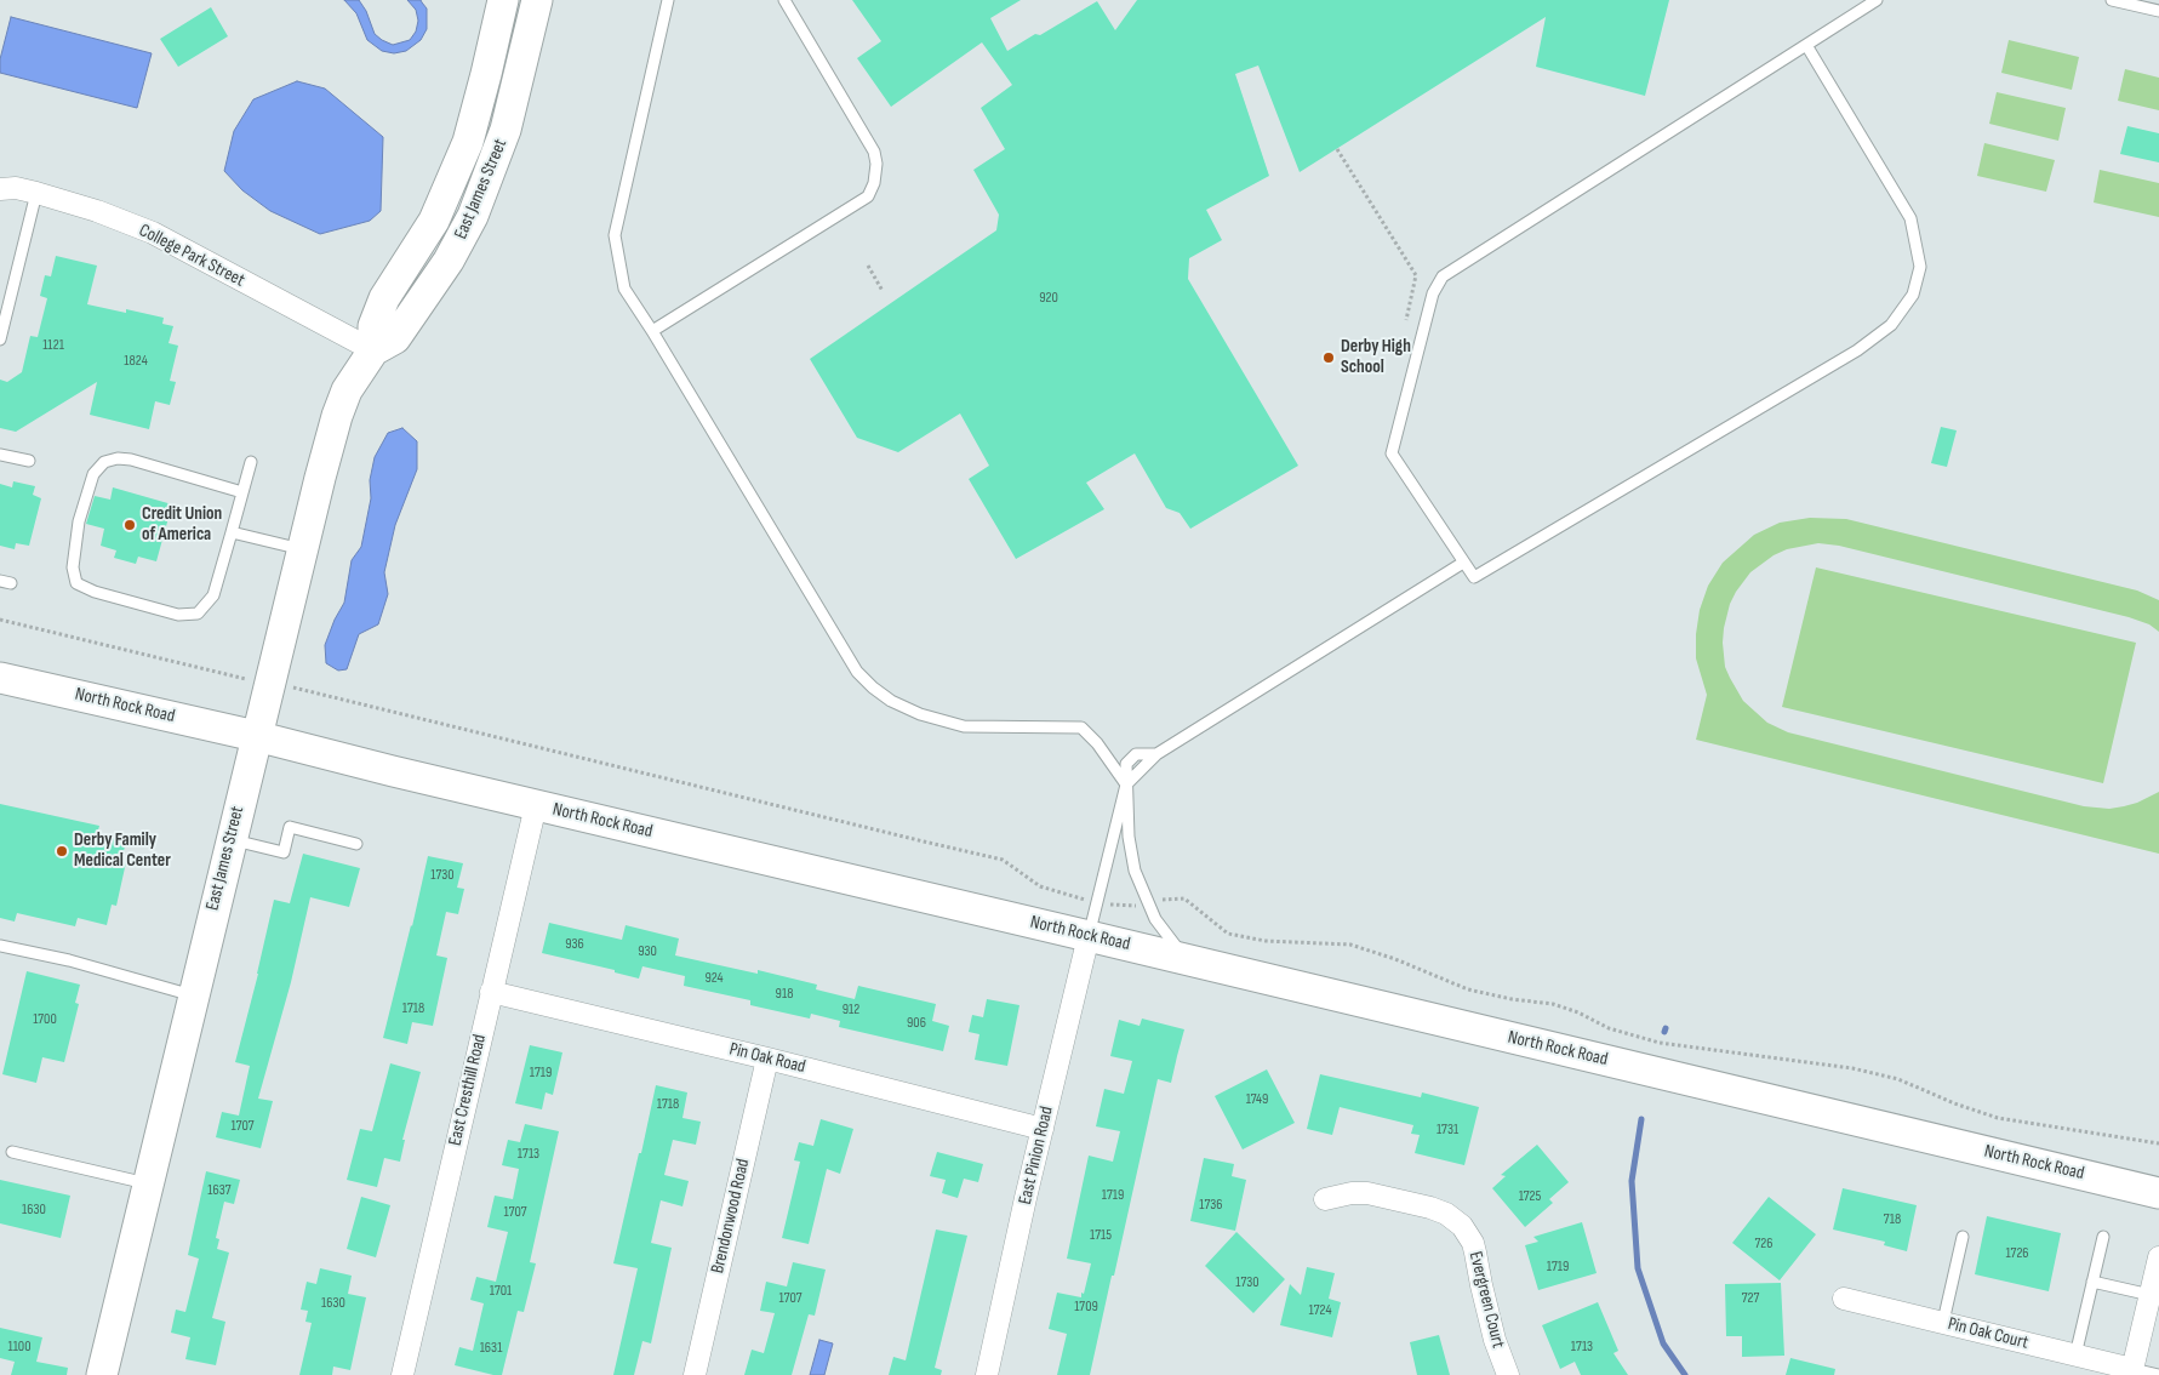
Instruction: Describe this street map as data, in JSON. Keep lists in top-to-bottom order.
{
  "streets": {
    "main road": ["East James Street", "North Rock Road"],
    "street": [
      "College Park Street",
      "Pin Oak Road",
      "East Cresthill Road",
      "East Pinion Road",
      "Brendonwood Road",
      "Evergreen Court",
      "Pin Oak Court"
    ]
  },
  "crossings": [
    ["East James Street", "College Park Street"],
    ["East James Street", "North Rock Road"],
    ["North Rock Road", "East Cresthill Road"],
    ["North Rock Road", "East Pinion Road"],
    ["Pin Oak Road", "East Cresthill Road"],
    ["Pin Oak Road", "East Pinion Road"],
    ["Pin Oak Road", "Brendonwood Road"]
  ],
  "places": ["Derby High School", "Credit Union of America", "Derby Family Medical Center"],
  "house_numbers": [
    "920",
    "1121",
    "1824",
    "1730",
    "936",
    "930",
    "924",
    "918",
    "1718",
    "912",
    "1700",
    "906",
    "1719",
    "1749",
    "1718",
    "1707",
    "1731",
    "1713",
    "1637",
    "1719",
    "1725",
    "1736",
    "1630",
    "1707",
    "718",
    "1715",
    "726",
    "1726",
    "1719",
    "1730",
    "1701",
    "1707",
    "727",
    "1630",
    "1709",
    "1724",
    "1100",
    "1713",
    "1631"
  ]
}
